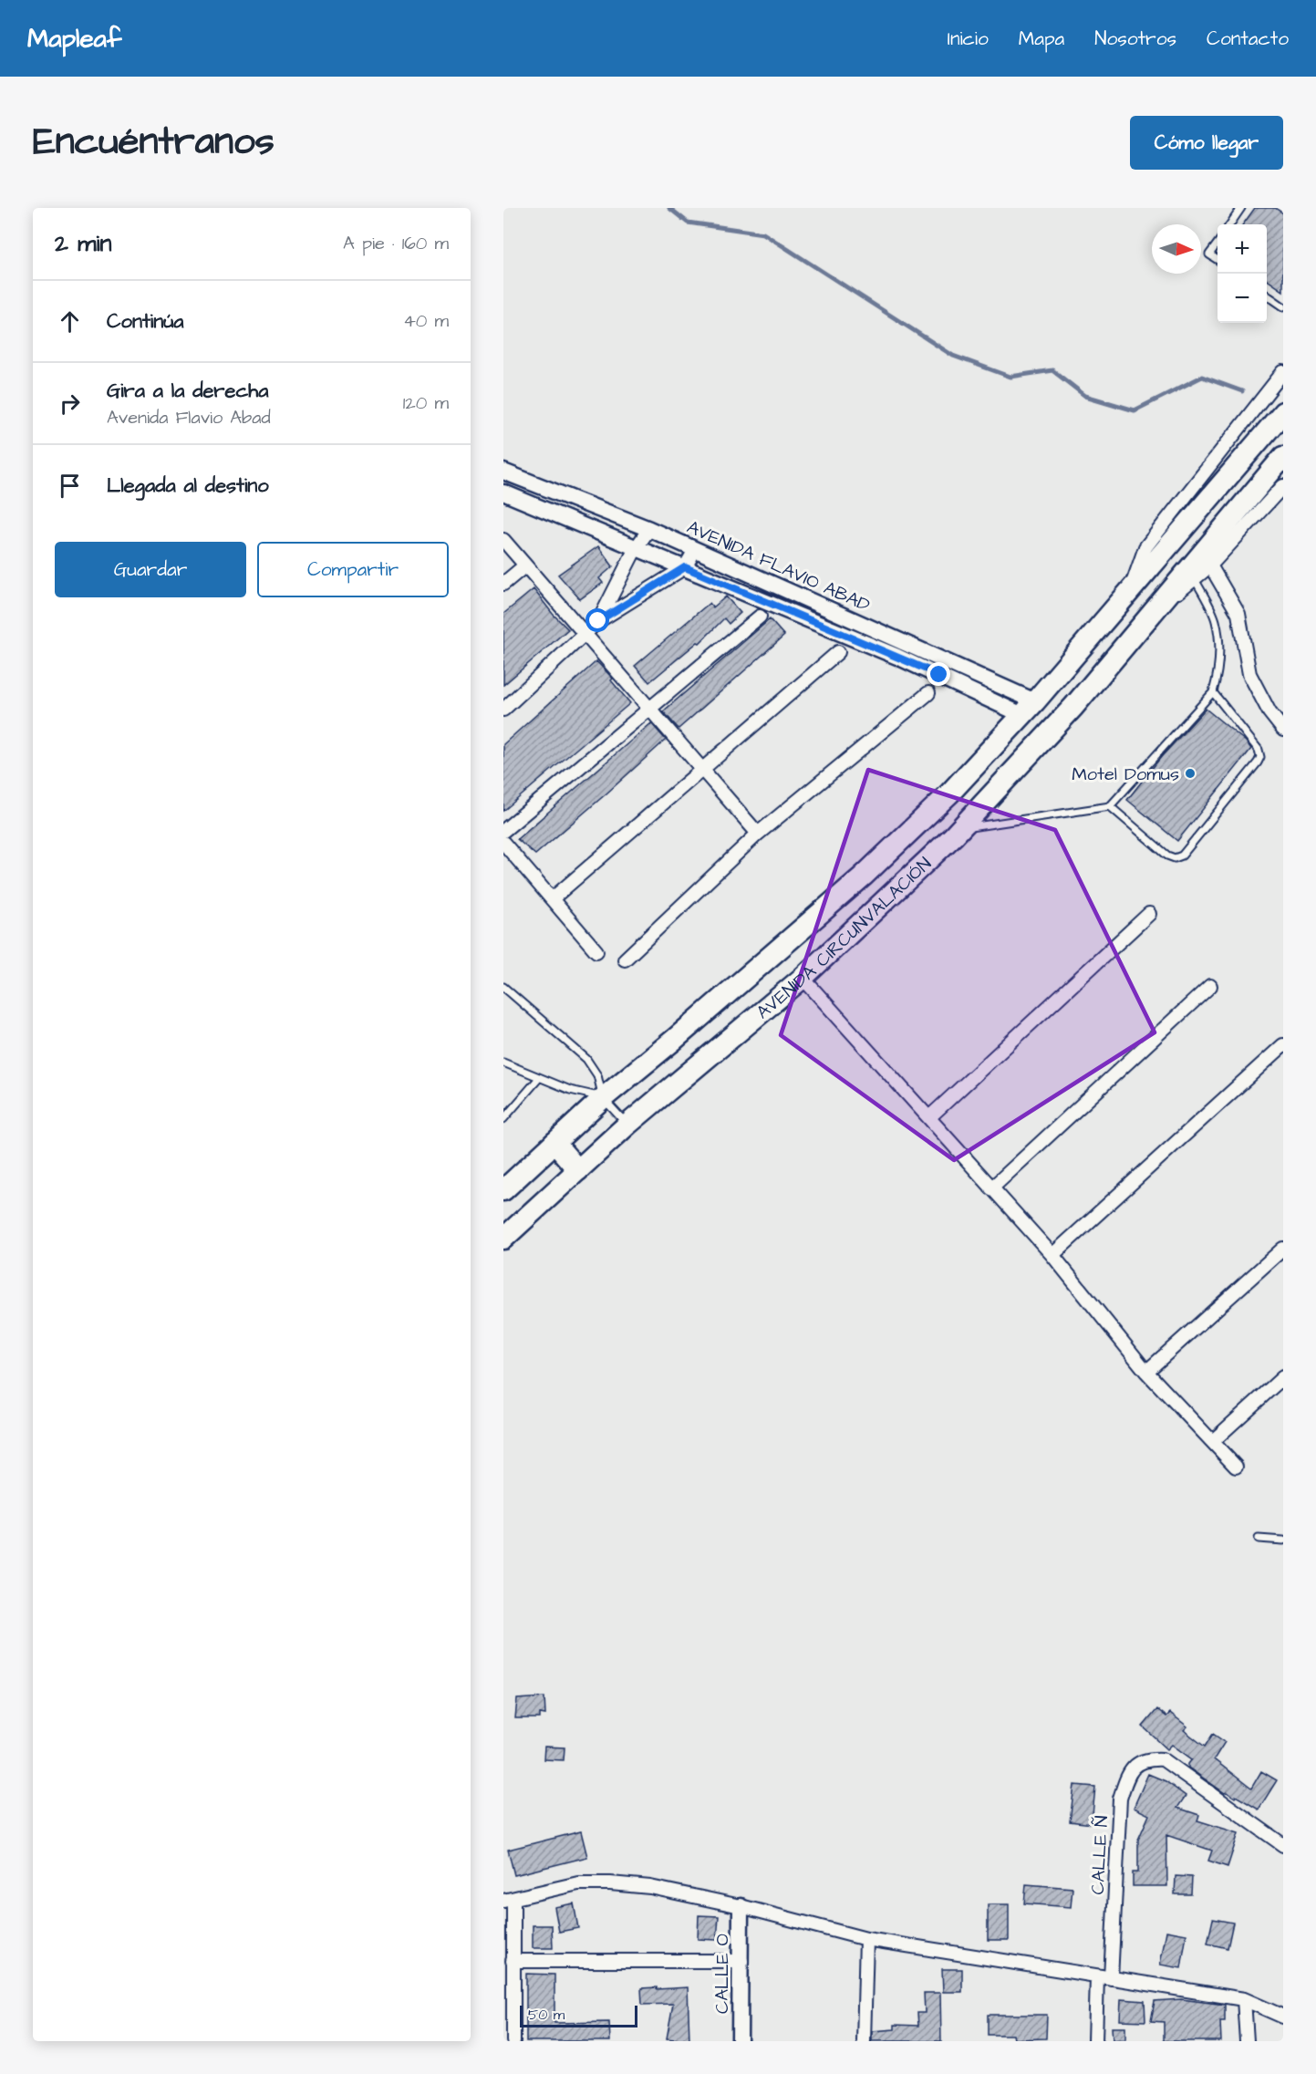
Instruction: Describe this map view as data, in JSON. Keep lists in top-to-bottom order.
{
  "streets": {
    "highway": ["AVENIDA CIRCUNVALACIÓN"],
    "street": ["AVENIDA FLAVIO ABAD", "CALLE Ñ", "CALLE O"]
  },
  "crossings": [
    ["AVENIDA FLAVIO ABAD", "AVENIDA CIRCUNVALACIÓN"]
  ],
  "places": ["Motel Domus"],
  "scale_bar": "50 m",
  "north": "right",
  "page": {
    "header": "Mapleaf",
    "nav": [
      "Inicio",
      "Mapa",
      "Nosotros",
      "Contacto"
    ],
    "title": "Encuéntranos",
    "buttons": [
      "Cómo llegar",
      ["Guardar", "Compartir"]
    ],
    "heading": ["2 min", "A pie · 160 m"],
    "map_buttons": ["+", "−"],
    "list": [
      ["Continúa", "40 m"],
      ["Gira a la derecha", "Avenida Flavio Abad", "120 m"],
      "Llegada al destino"
    ],
    "scale": "50 m"
  }
}
